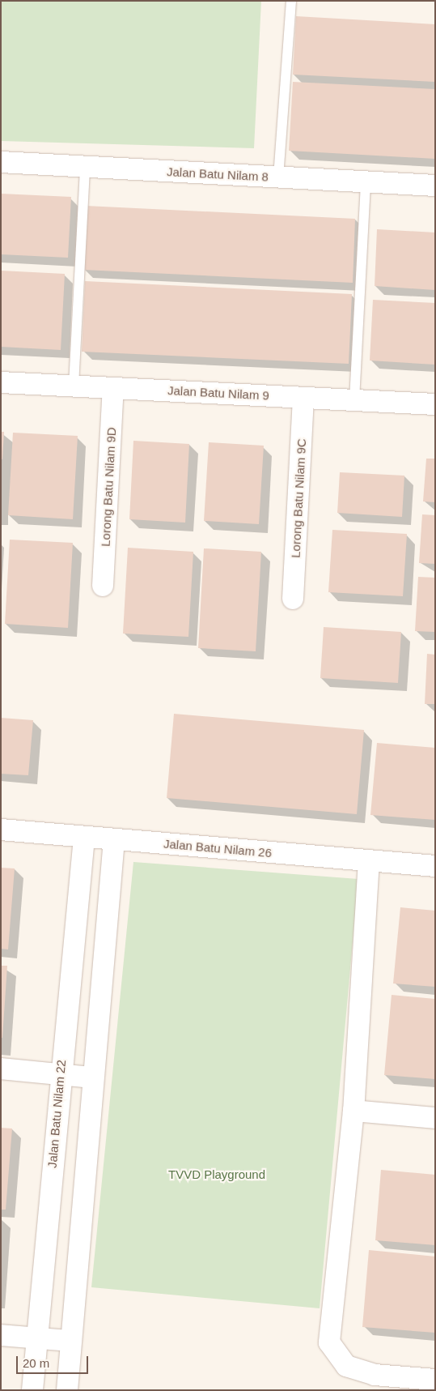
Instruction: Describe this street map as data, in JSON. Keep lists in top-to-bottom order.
{
  "streets": {
    "street": [
      "Jalan Batu Nilam 8",
      "Jalan Batu Nilam 9",
      "Lorong Batu Nilam 9D",
      "Lorong Batu Nilam 9C",
      "Jalan Batu Nilam 26",
      "Jalan Batu Nilam 22"
    ]
  },
  "crossings": [
    ["Jalan Batu Nilam 9", "Lorong Batu Nilam 9D"],
    ["Jalan Batu Nilam 9", "Lorong Batu Nilam 9C"],
    ["Jalan Batu Nilam 26", "Jalan Batu Nilam 22"]
  ],
  "parks": ["TVVD Playground"],
  "scale_bar": "20 m"
}
